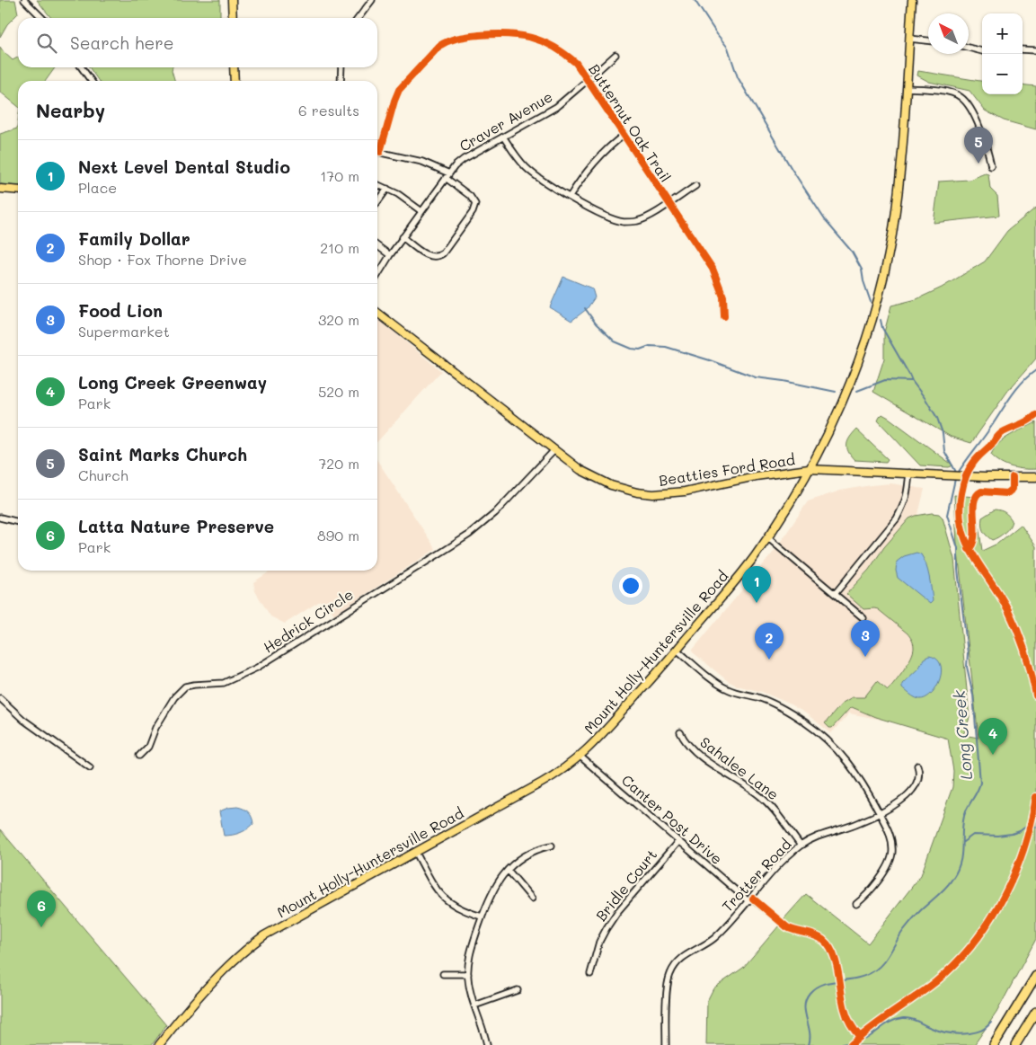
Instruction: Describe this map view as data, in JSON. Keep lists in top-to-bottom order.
{
  "streets": {
    "main road": ["Beatties Ford Road", "Mount Holly-Huntersville Road"],
    "street": [
      "Craver Avenue",
      "Butternut Oak Trail",
      "Hedrick Circle",
      "Sahalee Lane",
      "Canter Post Drive",
      "Trotter Road",
      "Bridle Court"
    ]
  },
  "crossings": [
    ["Craver Avenue", "Butternut Oak Trail"],
    ["Beatties Ford Road", "Hedrick Circle"],
    ["Beatties Ford Road", "Mount Holly-Huntersville Road"],
    ["Mount Holly-Huntersville Road", "Canter Post Drive"],
    ["Sahalee Lane", "Trotter Road"],
    ["Canter Post Drive", "Trotter Road"],
    ["Canter Post Drive", "Bridle Court"]
  ],
  "water": ["Long Creek"],
  "north": "top left",
  "page": {
    "map_buttons": ["+", "−"],
    "search": "Search here",
    "heading": ["Nearby", "6 results"],
    "pins": [
      "5",
      "1",
      "3",
      "2",
      "4",
      "6"
    ],
    "list": [
      {
        "mark": "1",
        "name": "Next Level Dental Studio",
        "note": "Place",
        "value": "170 m"
      },
      {
        "mark": "2",
        "name": "Family Dollar",
        "note": "Shop · Fox Thorne Drive",
        "value": "210 m"
      },
      {
        "mark": "3",
        "name": "Food Lion",
        "note": "Supermarket",
        "value": "320 m"
      },
      {
        "mark": "4",
        "name": "Long Creek Greenway",
        "note": "Park",
        "value": "520 m"
      },
      {
        "mark": "5",
        "name": "Saint Marks Church",
        "note": "Church",
        "value": "720 m"
      },
      {
        "mark": "6",
        "name": "Latta Nature Preserve",
        "note": "Park",
        "value": "890 m"
      }
    ]
  }
}
